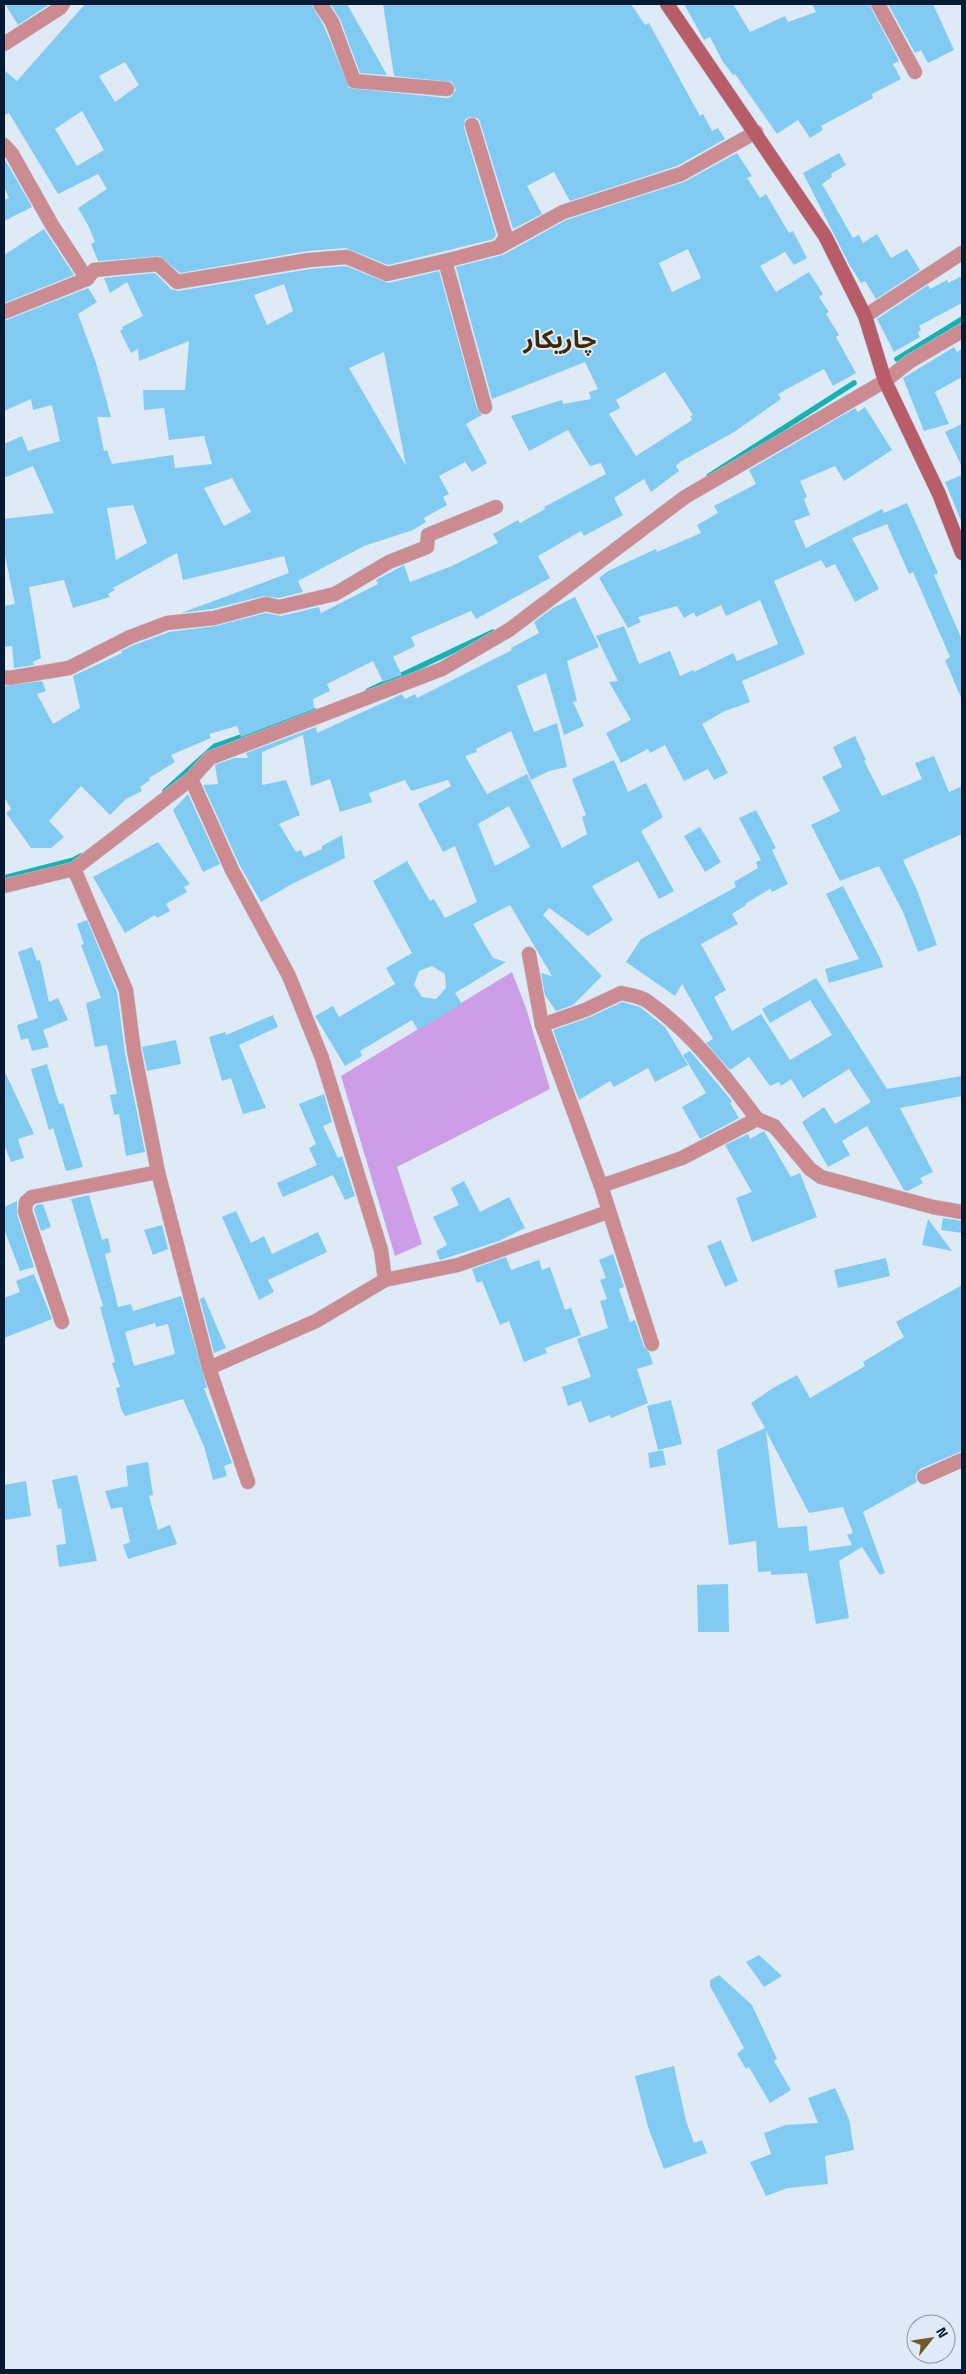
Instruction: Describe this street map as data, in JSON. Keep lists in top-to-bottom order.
{
  "districts": ["چاریکار"],
  "north": "top right"
}
